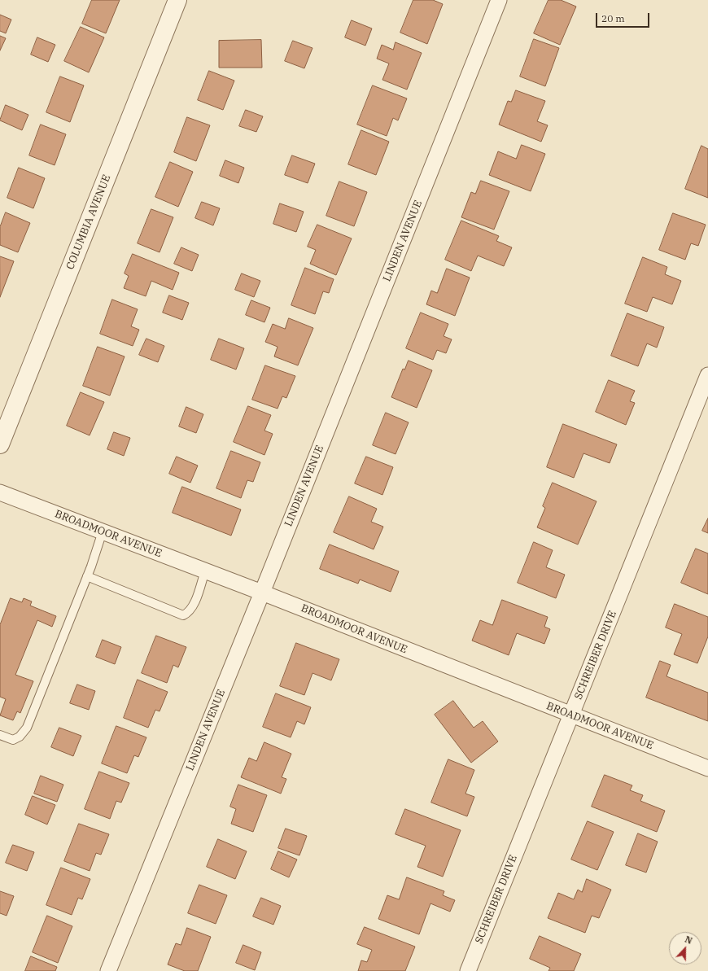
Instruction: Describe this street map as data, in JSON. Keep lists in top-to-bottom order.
{
  "streets": {
    "street": [
      "COLUMBIA AVENUE",
      "LINDEN AVENUE",
      "BROADMOOR AVENUE",
      "SCHREIBER DRIVE"
    ]
  },
  "crossings": [
    ["LINDEN AVENUE", "BROADMOOR AVENUE"],
    ["BROADMOOR AVENUE", "SCHREIBER DRIVE"]
  ],
  "scale_bar": "20 m",
  "north": "top"
}
